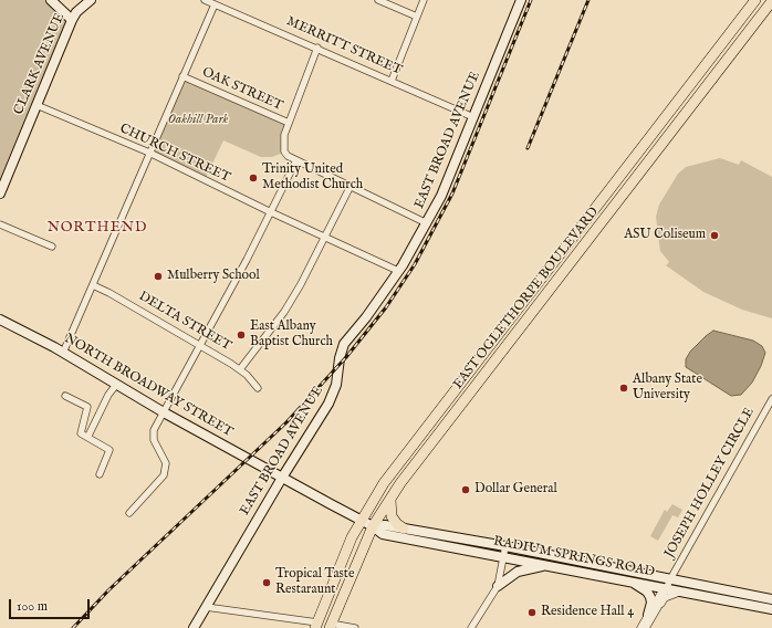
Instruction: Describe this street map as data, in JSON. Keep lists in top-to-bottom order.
{
  "streets": {
    "main road": [
      "CLARK AVENUE",
      "EAST BROAD AVENUE",
      "EAST OGLETHORPE BOULEVARD",
      "NORTH BROADWAY STREET",
      "RADIUM SPRINGS ROAD"
    ],
    "street": [
      "MERRITT STREET",
      "OAK STREET",
      "CHURCH STREET",
      "DELTA STREET",
      "JOSEPH HOLLEY CIRCLE"
    ]
  },
  "crossings": [
    ["MERRITT STREET", "EAST BROAD AVENUE"],
    ["CLARK AVENUE", "CHURCH STREET"],
    ["OAK STREET", "EAST BROAD AVENUE"],
    ["EAST BROAD AVENUE", "CHURCH STREET"],
    ["EAST BROAD AVENUE", "NORTH BROADWAY STREET"],
    ["EAST OGLETHORPE BOULEVARD", "NORTH BROADWAY STREET"],
    ["EAST OGLETHORPE BOULEVARD", "RADIUM SPRINGS ROAD"],
    ["NORTH BROADWAY STREET", "RADIUM SPRINGS ROAD"],
    ["JOSEPH HOLLEY CIRCLE", "RADIUM SPRINGS ROAD"]
  ],
  "districts": ["NORTHEND"],
  "parks": ["Oakhill Park"],
  "places": [
    "Trinity United Methodist Church",
    "ASU Coliseum",
    "Mulberry School",
    "East Albany Baptist Church",
    "Albany State University",
    "Dollar General",
    "Tropical Taste Restaraunt",
    "Residence Hall 4"
  ],
  "scale_bar": "100 m"
}
